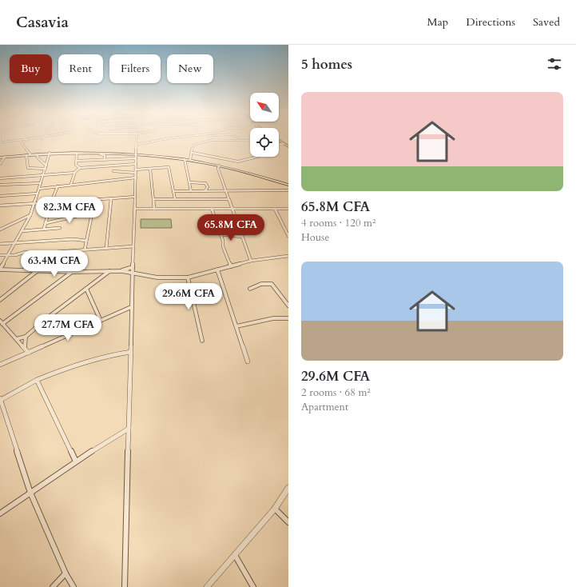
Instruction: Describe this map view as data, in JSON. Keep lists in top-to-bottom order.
{
  "north": "top left",
  "page": {
    "header": "Casavia",
    "nav": ["Map", "Directions", "Saved"],
    "heading": "5 homes",
    "chip": [
      "Buy",
      "Rent",
      "Filters",
      "New"
    ],
    "list": [
      {
        "name": "65.8M CFA",
        "note": "4 rooms · 120 m² · House"
      },
      {
        "name": "29.6M CFA",
        "note": "2 rooms · 68 m² · Apartment"
      }
    ],
    "price": [
      "82.3M CFA",
      "65.8M CFA",
      "63.4M CFA",
      "29.6M CFA",
      "27.7M CFA"
    ]
  }
}
